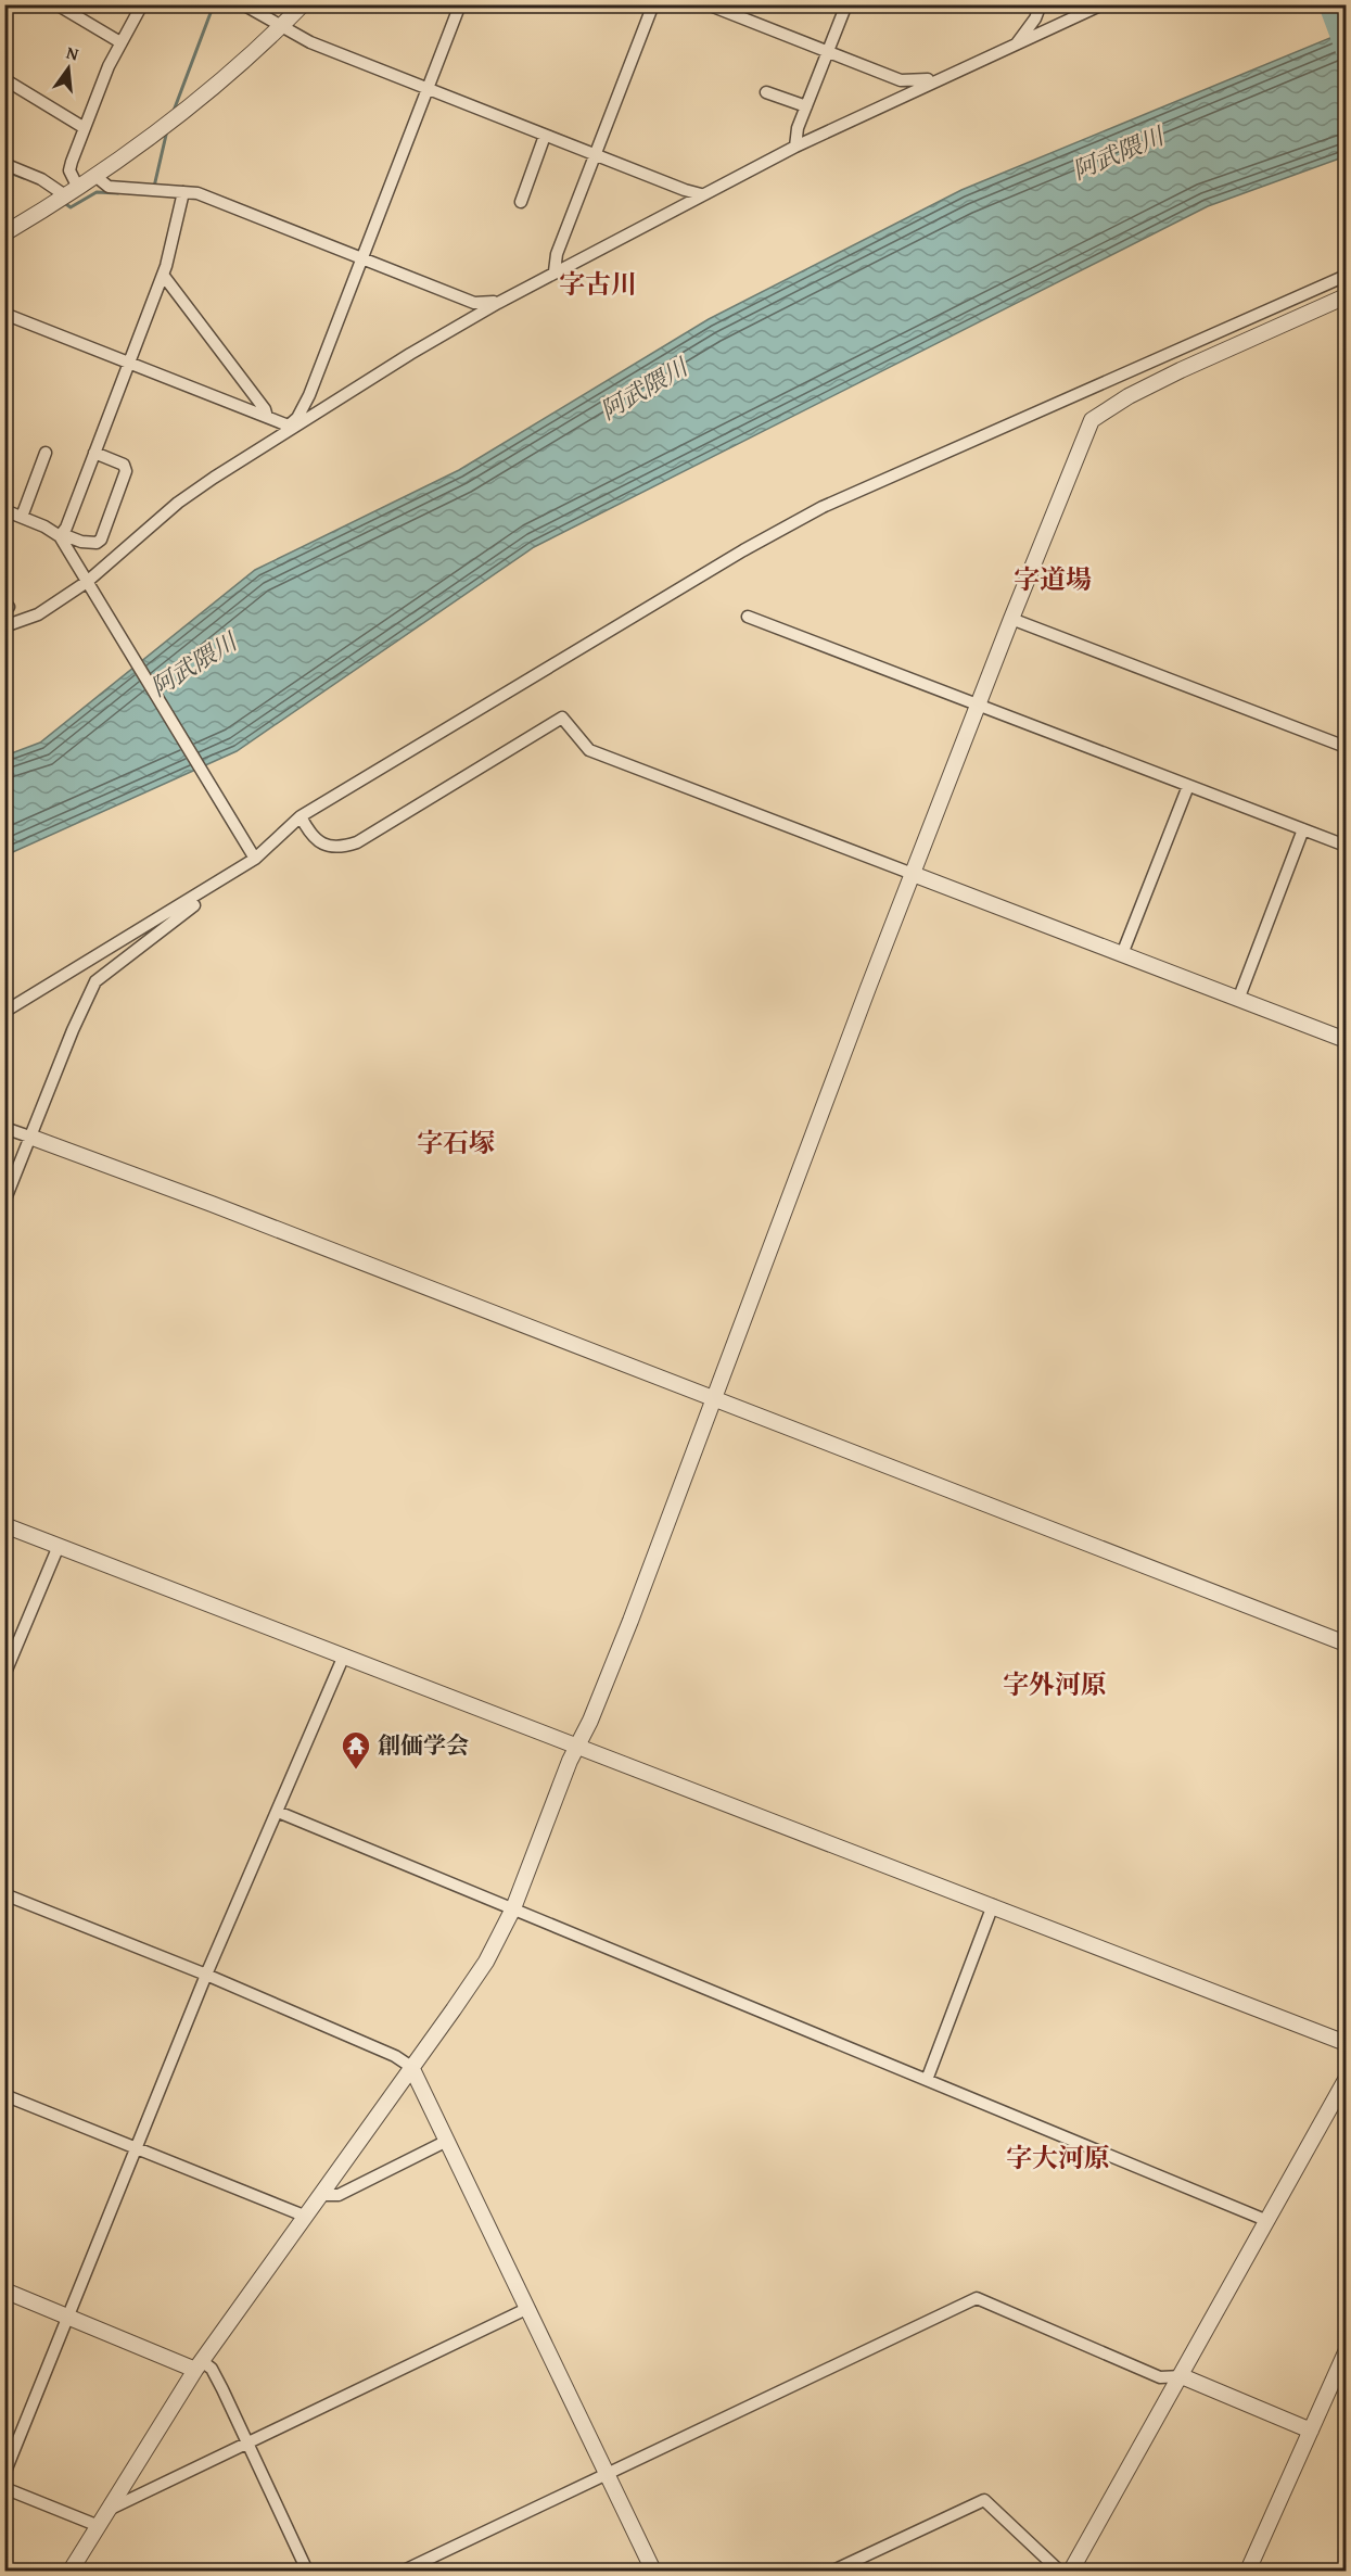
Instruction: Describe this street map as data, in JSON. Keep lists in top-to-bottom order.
{
  "districts": [
    "字古川",
    "字道場",
    "字石塚",
    "字外河原",
    "字大河原"
  ],
  "water": ["阿武隈川"],
  "places": {
    "temple": ["創価学会"]
  },
  "north": "top"
}
